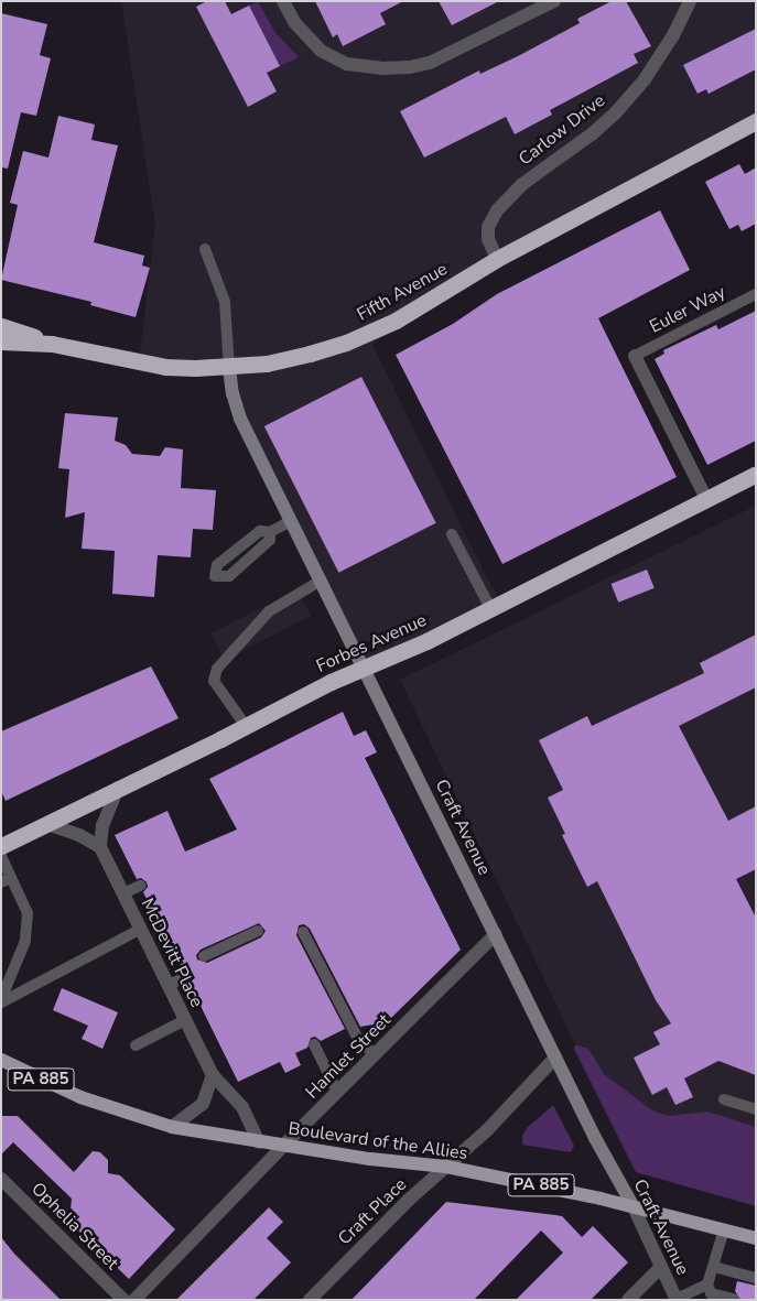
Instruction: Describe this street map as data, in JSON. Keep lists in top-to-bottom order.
{
  "streets": {
    "highway": ["Fifth Avenue", "Forbes Avenue"],
    "main road": ["Craft Avenue", "PA 885", "Boulevard of the Allies"],
    "street": [
      "Carlow Drive",
      "McDevitt Place",
      "Hamlet Street",
      "Craft Place",
      "Ophelia Street"
    ],
    "lane": ["Euler Way"]
  },
  "crossings": [
    ["Carlow Drive", "Fifth Avenue"],
    ["Fifth Avenue", "Craft Avenue"],
    ["Forbes Avenue", "Craft Avenue"],
    ["Craft Avenue", "Hamlet Street"],
    ["Craft Avenue", "Boulevard of the Allies"],
    ["Craft Avenue", "Craft Place"],
    ["McDevitt Place", "Boulevard of the Allies"],
    ["Hamlet Street", "Boulevard of the Allies"],
    ["Boulevard of the Allies", "Craft Place"]
  ]
}
